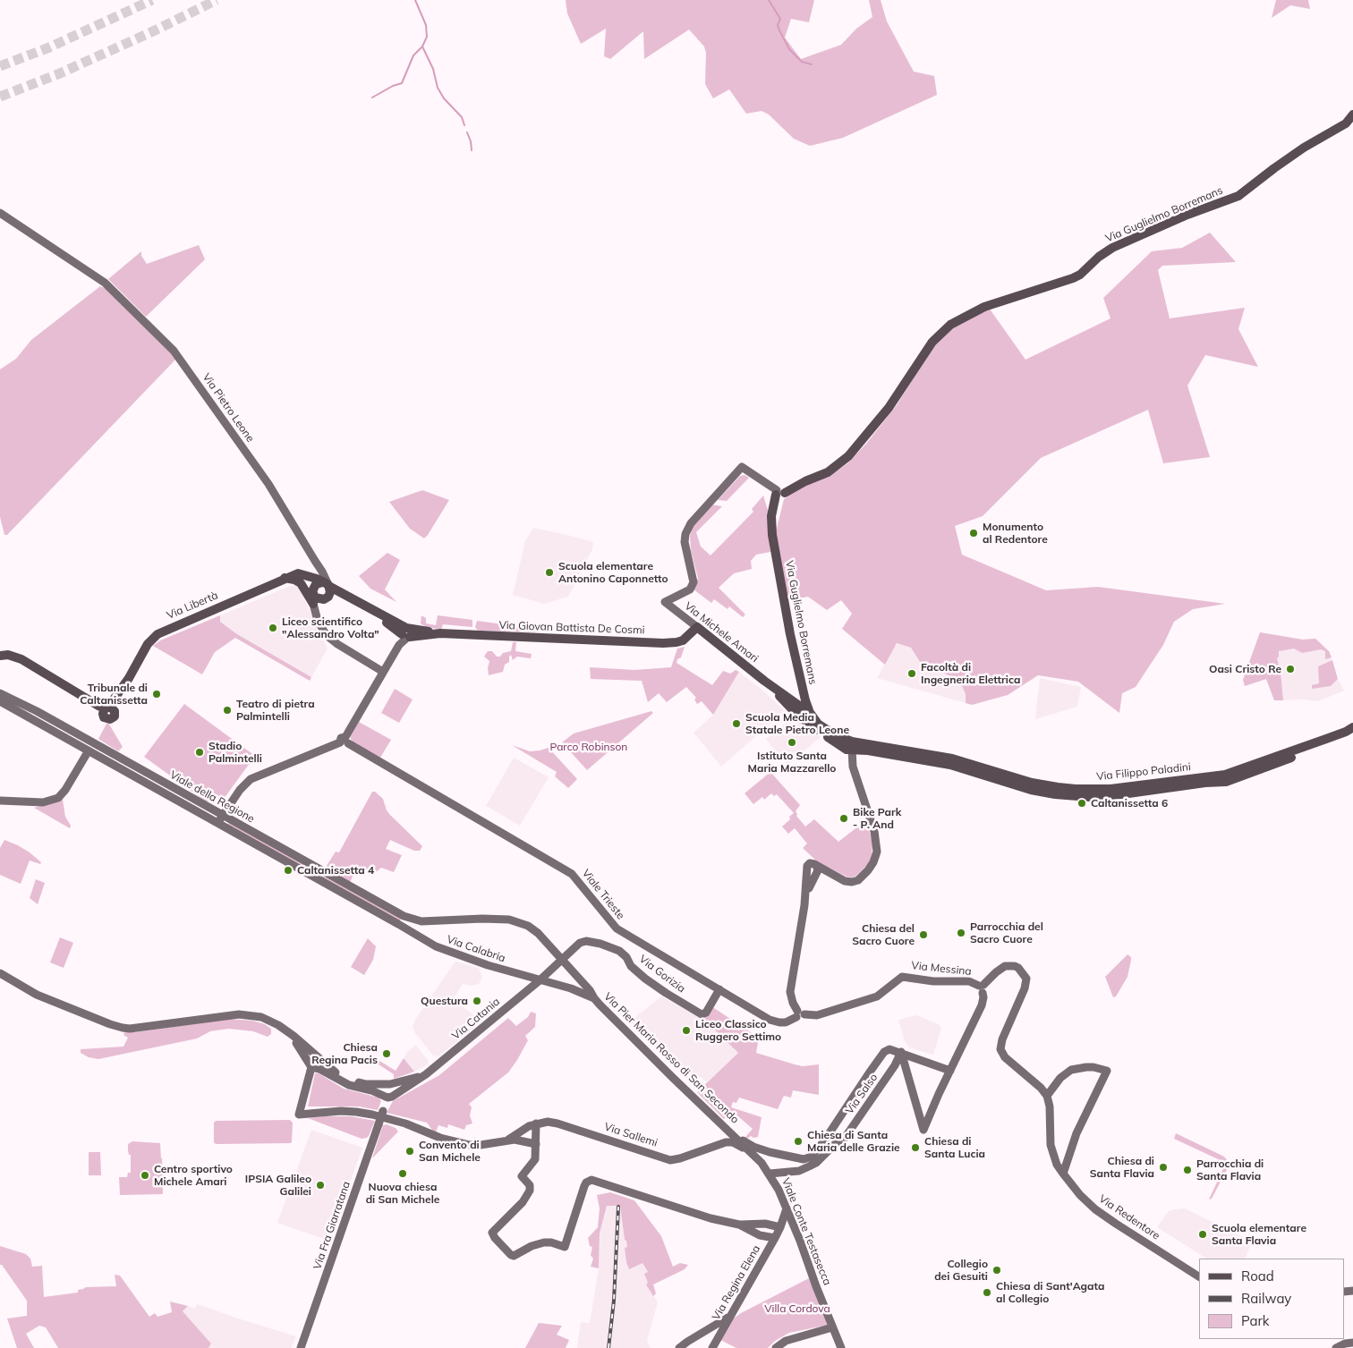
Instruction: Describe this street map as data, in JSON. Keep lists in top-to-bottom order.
{
  "streets": {
    "main road": [
      "Via Guglielmo Borremans",
      "Via Libertà",
      "Via Giovan Battista De Cosmi",
      "Via Michele Amari",
      "Via Filippo Paladini"
    ],
    "street": [
      "Via Pietro Leone",
      "Viale della Regione",
      "Viale Trieste",
      "Via Calabria",
      "Via Messina",
      "Via Gorizia",
      "Via Catania",
      "Via Pier Maria Rosso di San Secondo",
      "Via Salso",
      "Via Sallemi",
      "Via Redentore",
      "Via Fra Giarratana",
      "Viale Conte Testasecca",
      "Via Regina Elena"
    ]
  },
  "crossings": [
    ["Via Guglielmo Borremans", "Via Michele Amari"],
    ["Via Pietro Leone", "Via Libertà"],
    ["Via Giovan Battista De Cosmi", "Via Michele Amari"],
    ["Viale della Regione", "Via Calabria"],
    ["Viale della Regione", "Via Pier Maria Rosso di San Secondo"],
    ["Viale Trieste", "Via Messina"],
    ["Viale Trieste", "Via Gorizia"],
    ["Via Calabria", "Via Catania"],
    ["Via Calabria", "Via Pier Maria Rosso di San Secondo"],
    ["Via Gorizia", "Via Catania"],
    ["Via Gorizia", "Via Pier Maria Rosso di San Secondo"],
    ["Via Catania", "Via Pier Maria Rosso di San Secondo"],
    ["Via Catania", "Via Fra Giarratana"],
    ["Via Pier Maria Rosso di San Secondo", "Viale Conte Testasecca"],
    ["Via Salso", "Viale Conte Testasecca"],
    ["Via Sallemi", "Viale Conte Testasecca"],
    ["Viale Conte Testasecca", "Via Regina Elena"]
  ],
  "parks": ["Parco Robinson", "Villa Cordova"],
  "places": [
    "Monumento al Redentore",
    "Scuola elementare Antonino Caponnetto",
    "Liceo scientifico \"Alessandro Volta\"",
    "Oasi Cristo Re",
    "Facoltà di Ingegneria Elettrica",
    "Tribunale di Caltanissetta",
    "Teatro di pietra Palmintelli",
    "Scuola Media Statale Pietro Leone",
    "Istituto Santa Maria Mazzarello",
    "Stadio Palmintelli",
    "Caltanissetta 6",
    "Bike Park - P. And",
    "Caltanissetta 4",
    "Parrocchia del Sacro Cuore",
    "Chiesa del Sacro Cuore",
    "Questura",
    "Liceo Classico Ruggero Settimo",
    "Chiesa Regina Pacis",
    "Chiesa di Santa Maria delle Grazie",
    "Chiesa di Santa Lucia",
    "Convento di San Michele",
    "Chiesa di Santa Flavia",
    "Parrocchia di Santa Flavia",
    "Nuova chiesa di San Michele",
    "Centro sportivo Michele Amari",
    "IPSIA Galileo Galilei",
    "Scuola elementare Santa Flavia",
    "Collegio dei Gesuiti",
    "Chiesa di Sant'Agata al Collegio"
  ],
  "legend": ["Road", "Railway", "Park"]
}
